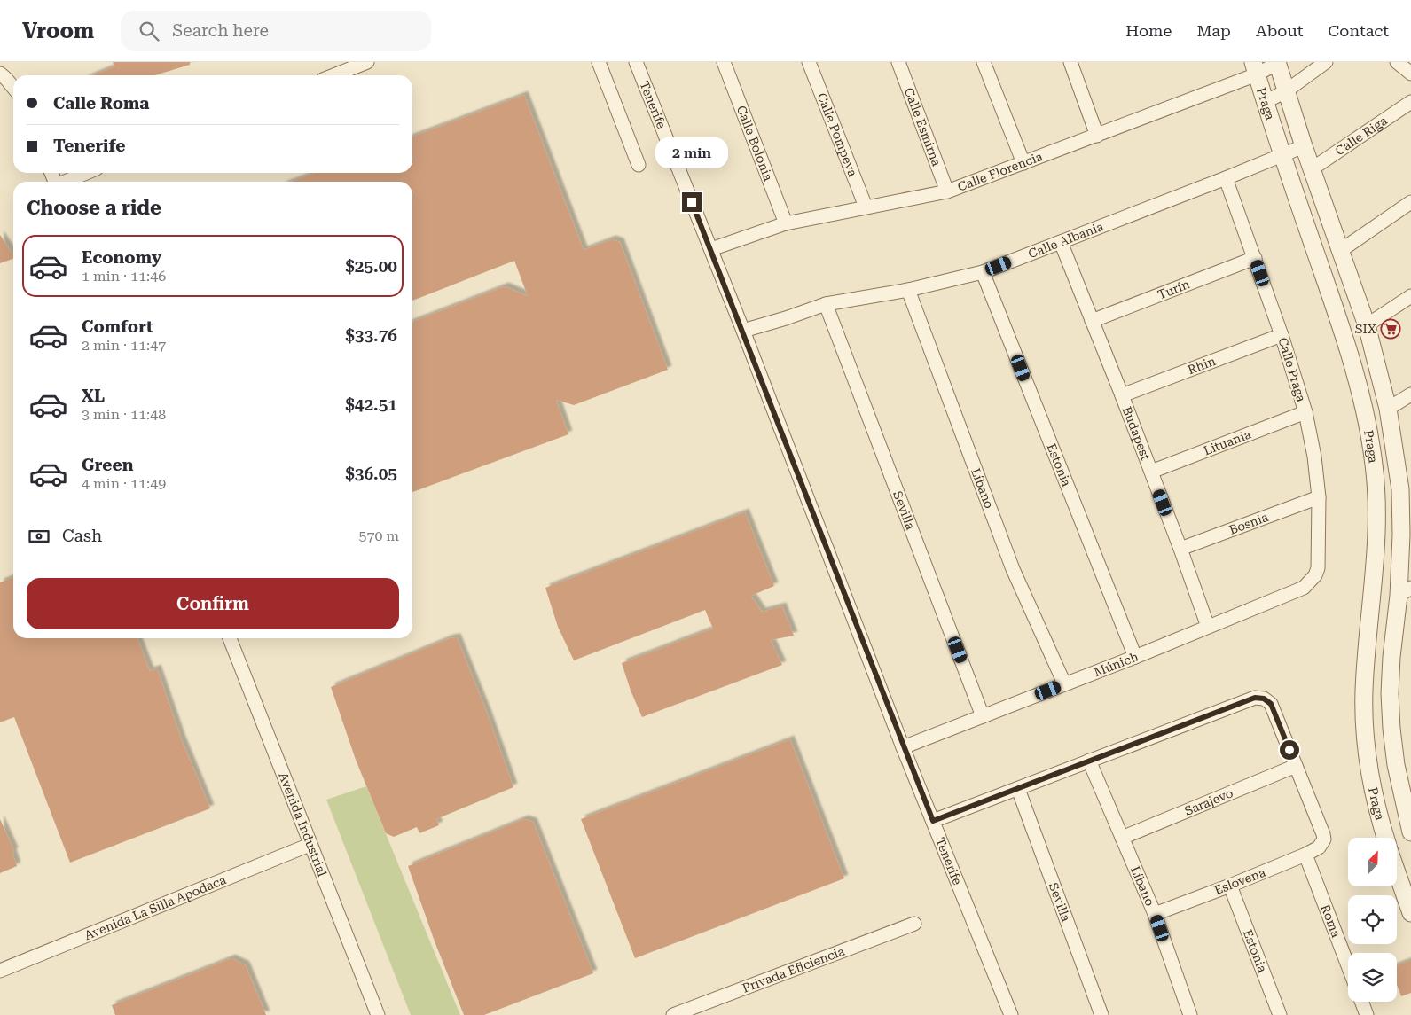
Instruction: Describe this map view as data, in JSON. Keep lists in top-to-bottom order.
{
  "streets": {
    "street": [
      "Praga",
      "Tenerife",
      "Calle Esmirna",
      "Calle Pompeya",
      "Calle Riga",
      "Calle Bolonia",
      "Calle Florencia",
      "Calle Albania",
      "Turín",
      "Rhin",
      "Calle Praga",
      "Budapest",
      "Lituania",
      "Estonia",
      "Líbano",
      "Sevilla",
      "Bosnia",
      "Múnich",
      "Sarajevo",
      "Avenida Industrial",
      "Eslovena",
      "Avenida La Silla Apodaca",
      "Roma",
      "Privada Eficiencia"
    ]
  },
  "crossings": [
    ["Praga", "Calle Riga"],
    ["Praga", "Calle Florencia"],
    ["Praga", "Calle Albania"],
    ["Tenerife", "Calle Florencia"],
    ["Tenerife", "Calle Albania"],
    ["Tenerife", "Múnich"],
    ["Calle Esmirna", "Calle Florencia"],
    ["Calle Pompeya", "Calle Florencia"],
    ["Calle Bolonia", "Calle Florencia"],
    ["Calle Albania", "Calle Praga"],
    ["Calle Albania", "Budapest"],
    ["Calle Albania", "Estonia"],
    ["Calle Albania", "Líbano"],
    ["Calle Albania", "Sevilla"],
    ["Turín", "Calle Praga"],
    ["Turín", "Budapest"],
    ["Rhin", "Calle Praga"],
    ["Rhin", "Budapest"],
    ["Calle Praga", "Lituania"],
    ["Calle Praga", "Bosnia"],
    ["Calle Praga", "Múnich"],
    ["Budapest", "Lituania"],
    ["Budapest", "Bosnia"],
    ["Budapest", "Múnich"],
    ["Estonia", "Múnich"],
    ["Estonia", "Eslovena"],
    ["Líbano", "Múnich"],
    ["Líbano", "Sarajevo"],
    ["Líbano", "Eslovena"],
    ["Sevilla", "Múnich"],
    ["Sarajevo", "Eslovena"],
    ["Avenida Industrial", "Avenida La Silla Apodaca"],
    ["Eslovena", "Roma"]
  ],
  "places": {
    "supermarket": ["SIX"]
  },
  "north": "top right",
  "page": {
    "header": "Vroom",
    "search": "Search here",
    "nav": [
      "Home",
      "Map",
      "About",
      "Contact"
    ],
    "banner": ["Calle Roma", "Tenerife"],
    "bubble": "2 min",
    "heading": "Choose a ride",
    "list": [
      {
        "name": "Economy",
        "note": "1 min · 11:46",
        "value": "$25.00"
      },
      {
        "name": "Comfort",
        "note": "2 min · 11:47",
        "value": "$33.76"
      },
      {
        "name": "XL",
        "note": "3 min · 11:48",
        "value": "$42.51"
      },
      {
        "name": "Green",
        "note": "4 min · 11:49",
        "value": "$36.05"
      }
    ],
    "pay": ["Cash", "570 m"],
    "buttons": "Confirm"
  }
}
